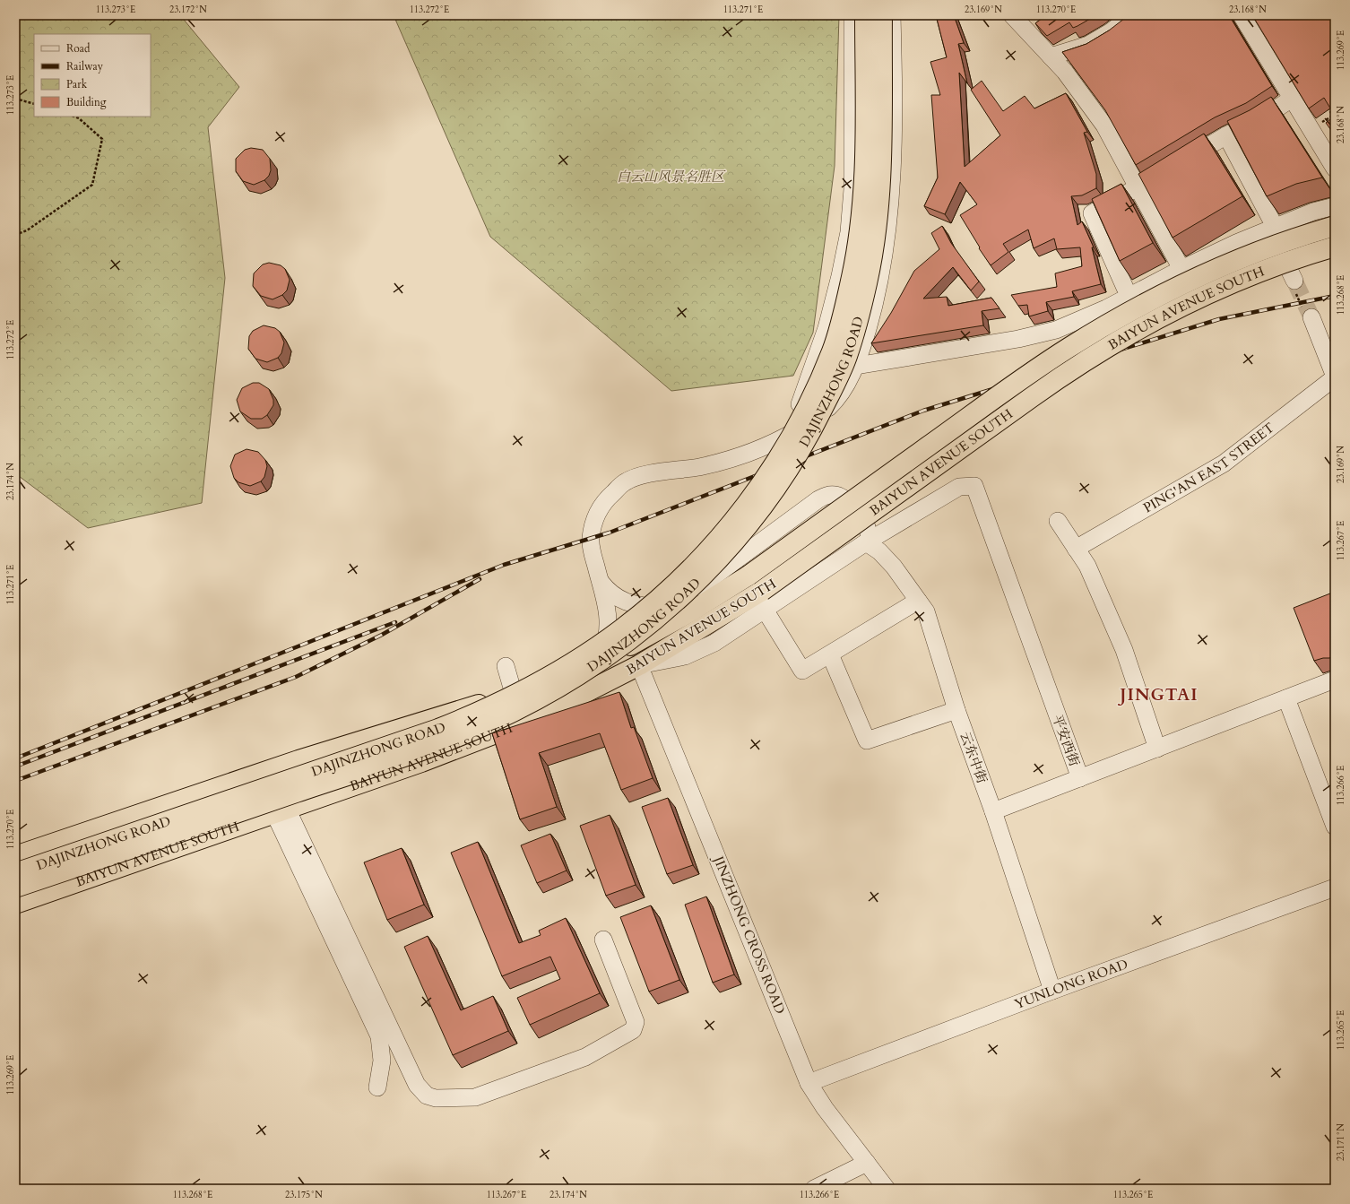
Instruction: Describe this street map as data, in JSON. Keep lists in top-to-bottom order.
{
  "streets": {
    "main road": ["BAIYUN AVENUE SOUTH", "DAJINZHONG ROAD"],
    "street": [
      "PING'AN EAST STREET",
      "平安西街",
      "云东中街",
      "JINZHONG CROSS ROAD",
      "YUNLONG ROAD"
    ]
  },
  "crossings": [
    ["BAIYUN AVENUE SOUTH", "JINZHONG CROSS ROAD"],
    ["平安西街", "云东中街"],
    ["云东中街", "YUNLONG ROAD"],
    ["JINZHONG CROSS ROAD", "YUNLONG ROAD"]
  ],
  "districts": ["JINGTAI"],
  "parks": ["白云山风景名胜区"],
  "legend": [
    "Road",
    "Railway",
    "Park",
    "Building"
  ],
  "coordinates": [
    "113.273°E",
    "23.172°N",
    "113.272°E",
    "113.271°E",
    "23.169°N",
    "113.270°E",
    "23.168°N",
    "113.269°E",
    "113.268°E",
    "23.174°N",
    "113.267°E",
    "113.266°E",
    "113.265°E",
    "23.171°N",
    "23.175°N"
  ]
}
